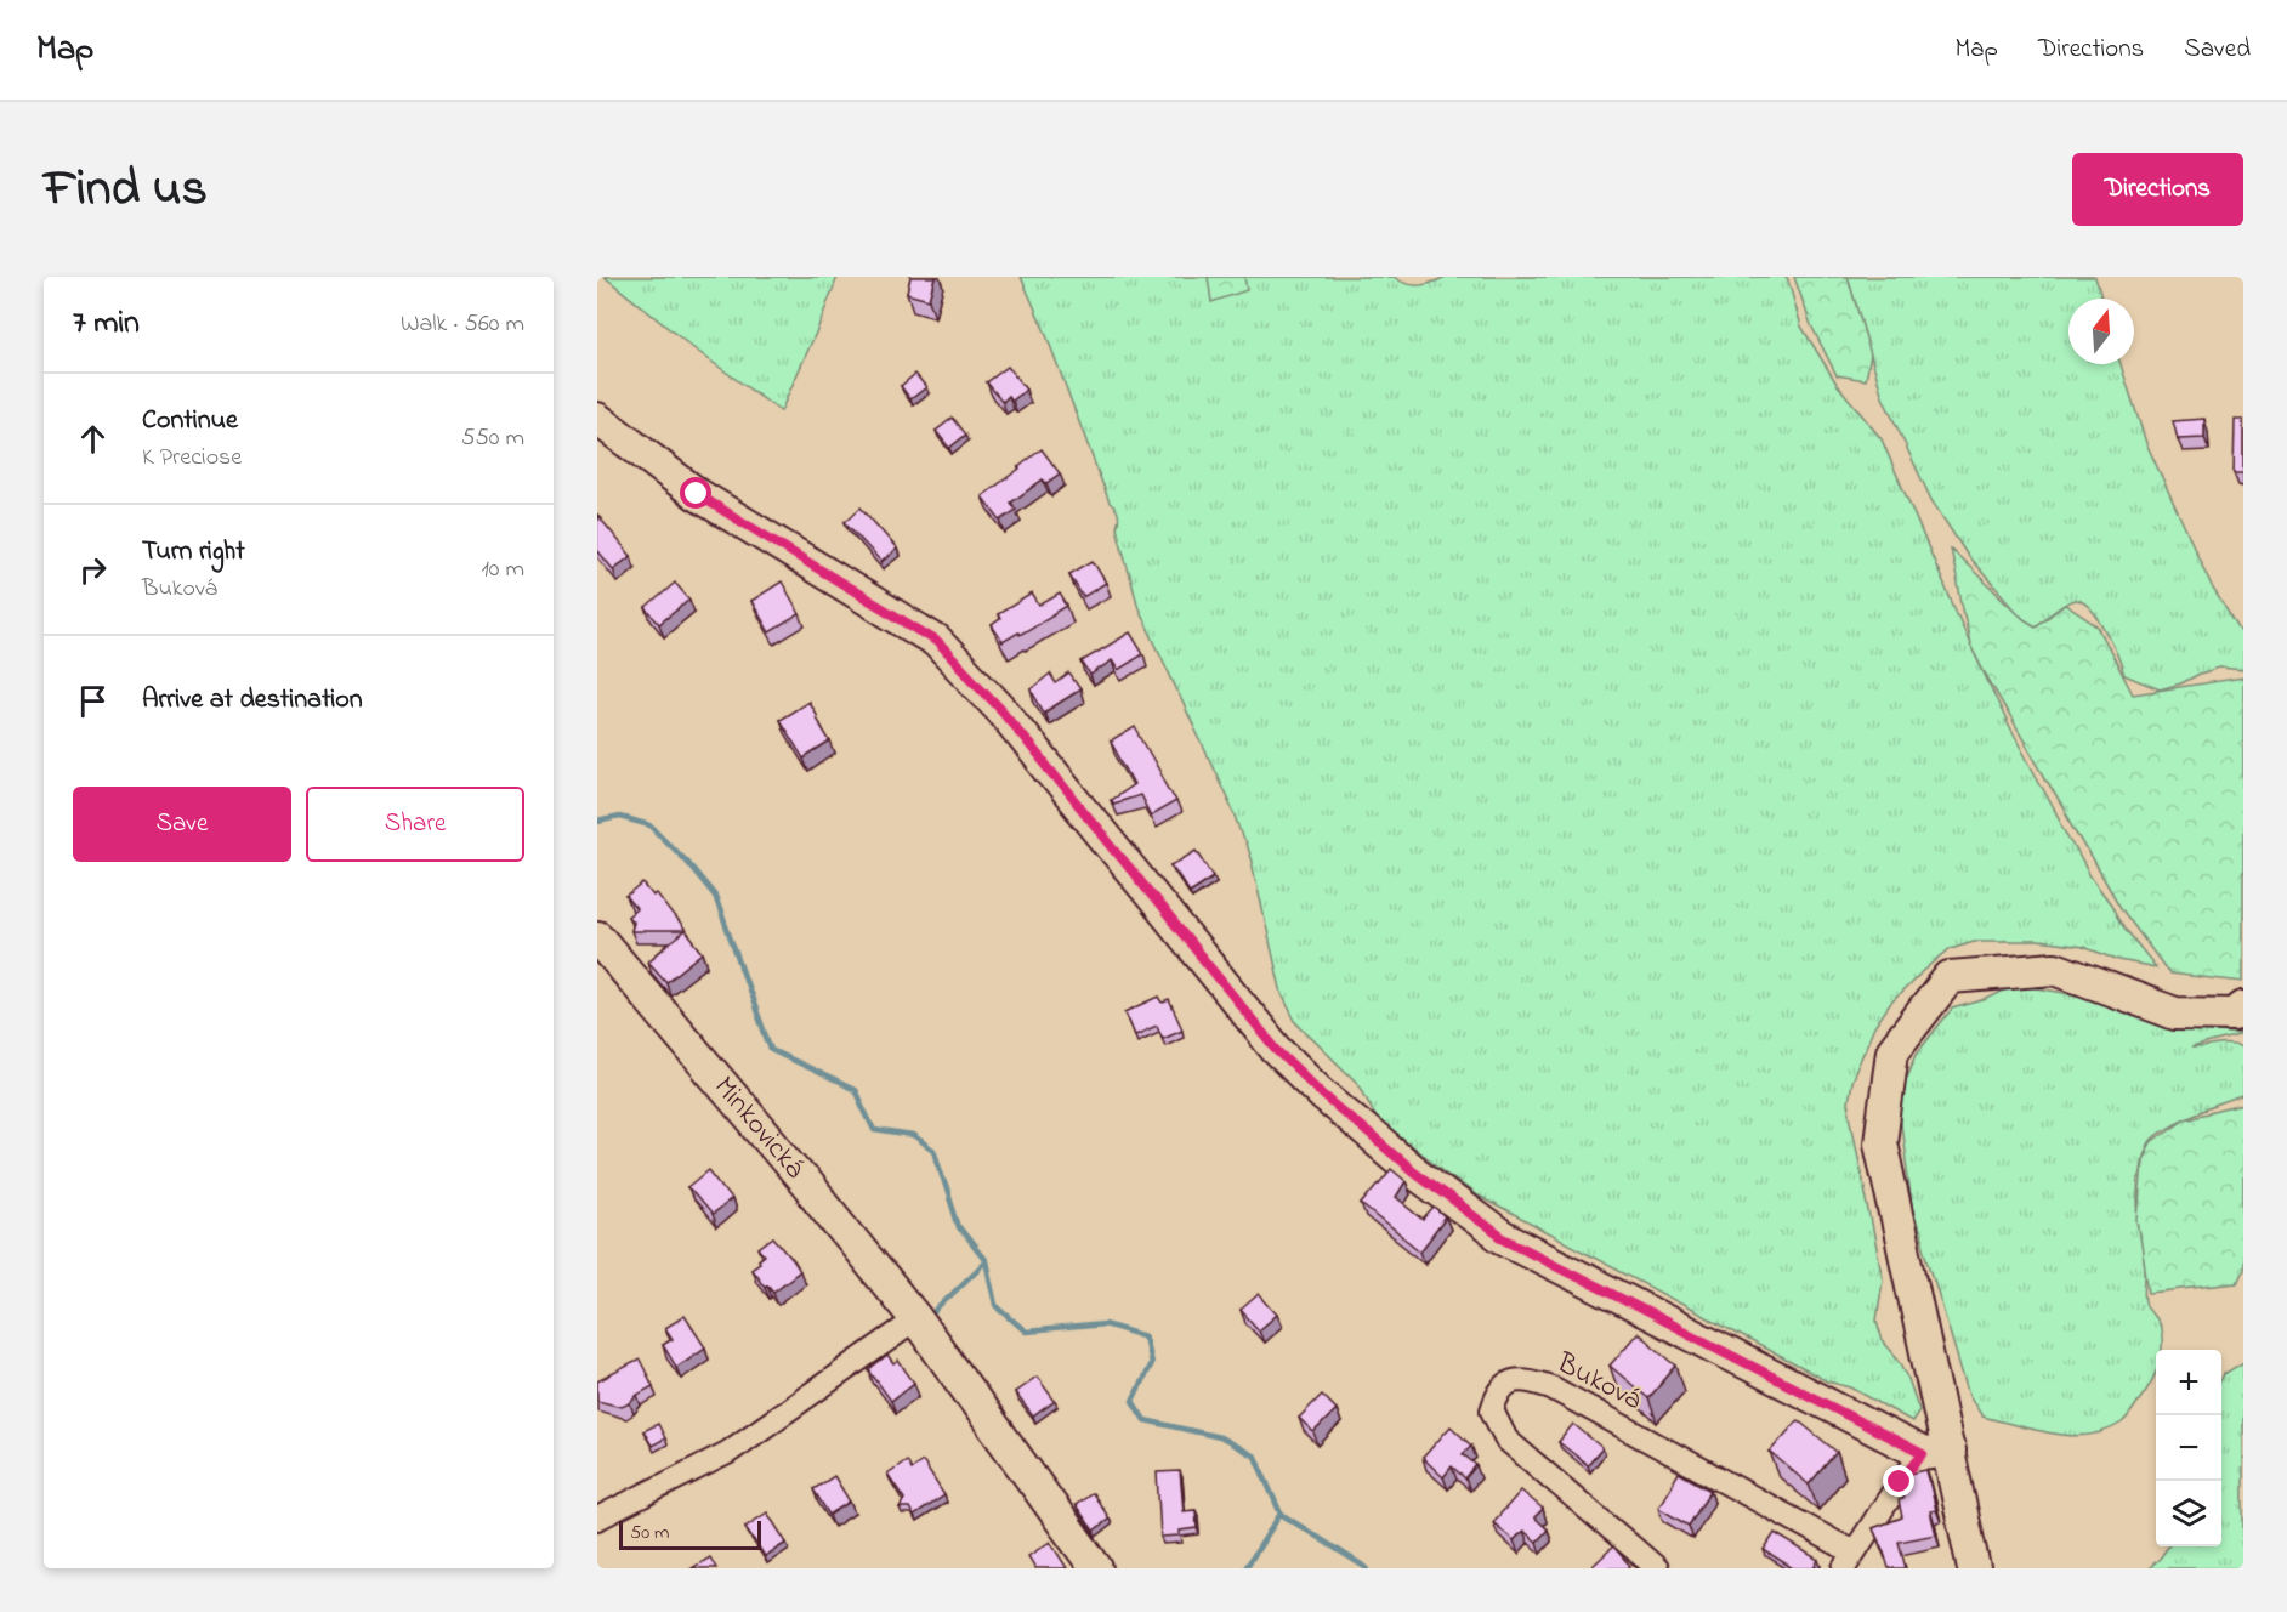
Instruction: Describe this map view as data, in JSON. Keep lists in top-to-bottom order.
{
  "streets": {
    "street": ["Minkovická", "Buková"]
  },
  "scale_bar": "50 m",
  "north": "top",
  "page": {
    "header": "Map",
    "nav": ["Map", "Directions", "Saved"],
    "title": "Find us",
    "buttons": [
      "Directions",
      ["Save", "Share"]
    ],
    "heading": ["7 min", "Walk · 560 m"],
    "list": [
      ["Continue", "K Preciose", "550 m"],
      ["Turn right", "Buková", "10 m"],
      "Arrive at destination"
    ],
    "map_buttons": ["+", "−"],
    "scale": "50 m"
  }
}
